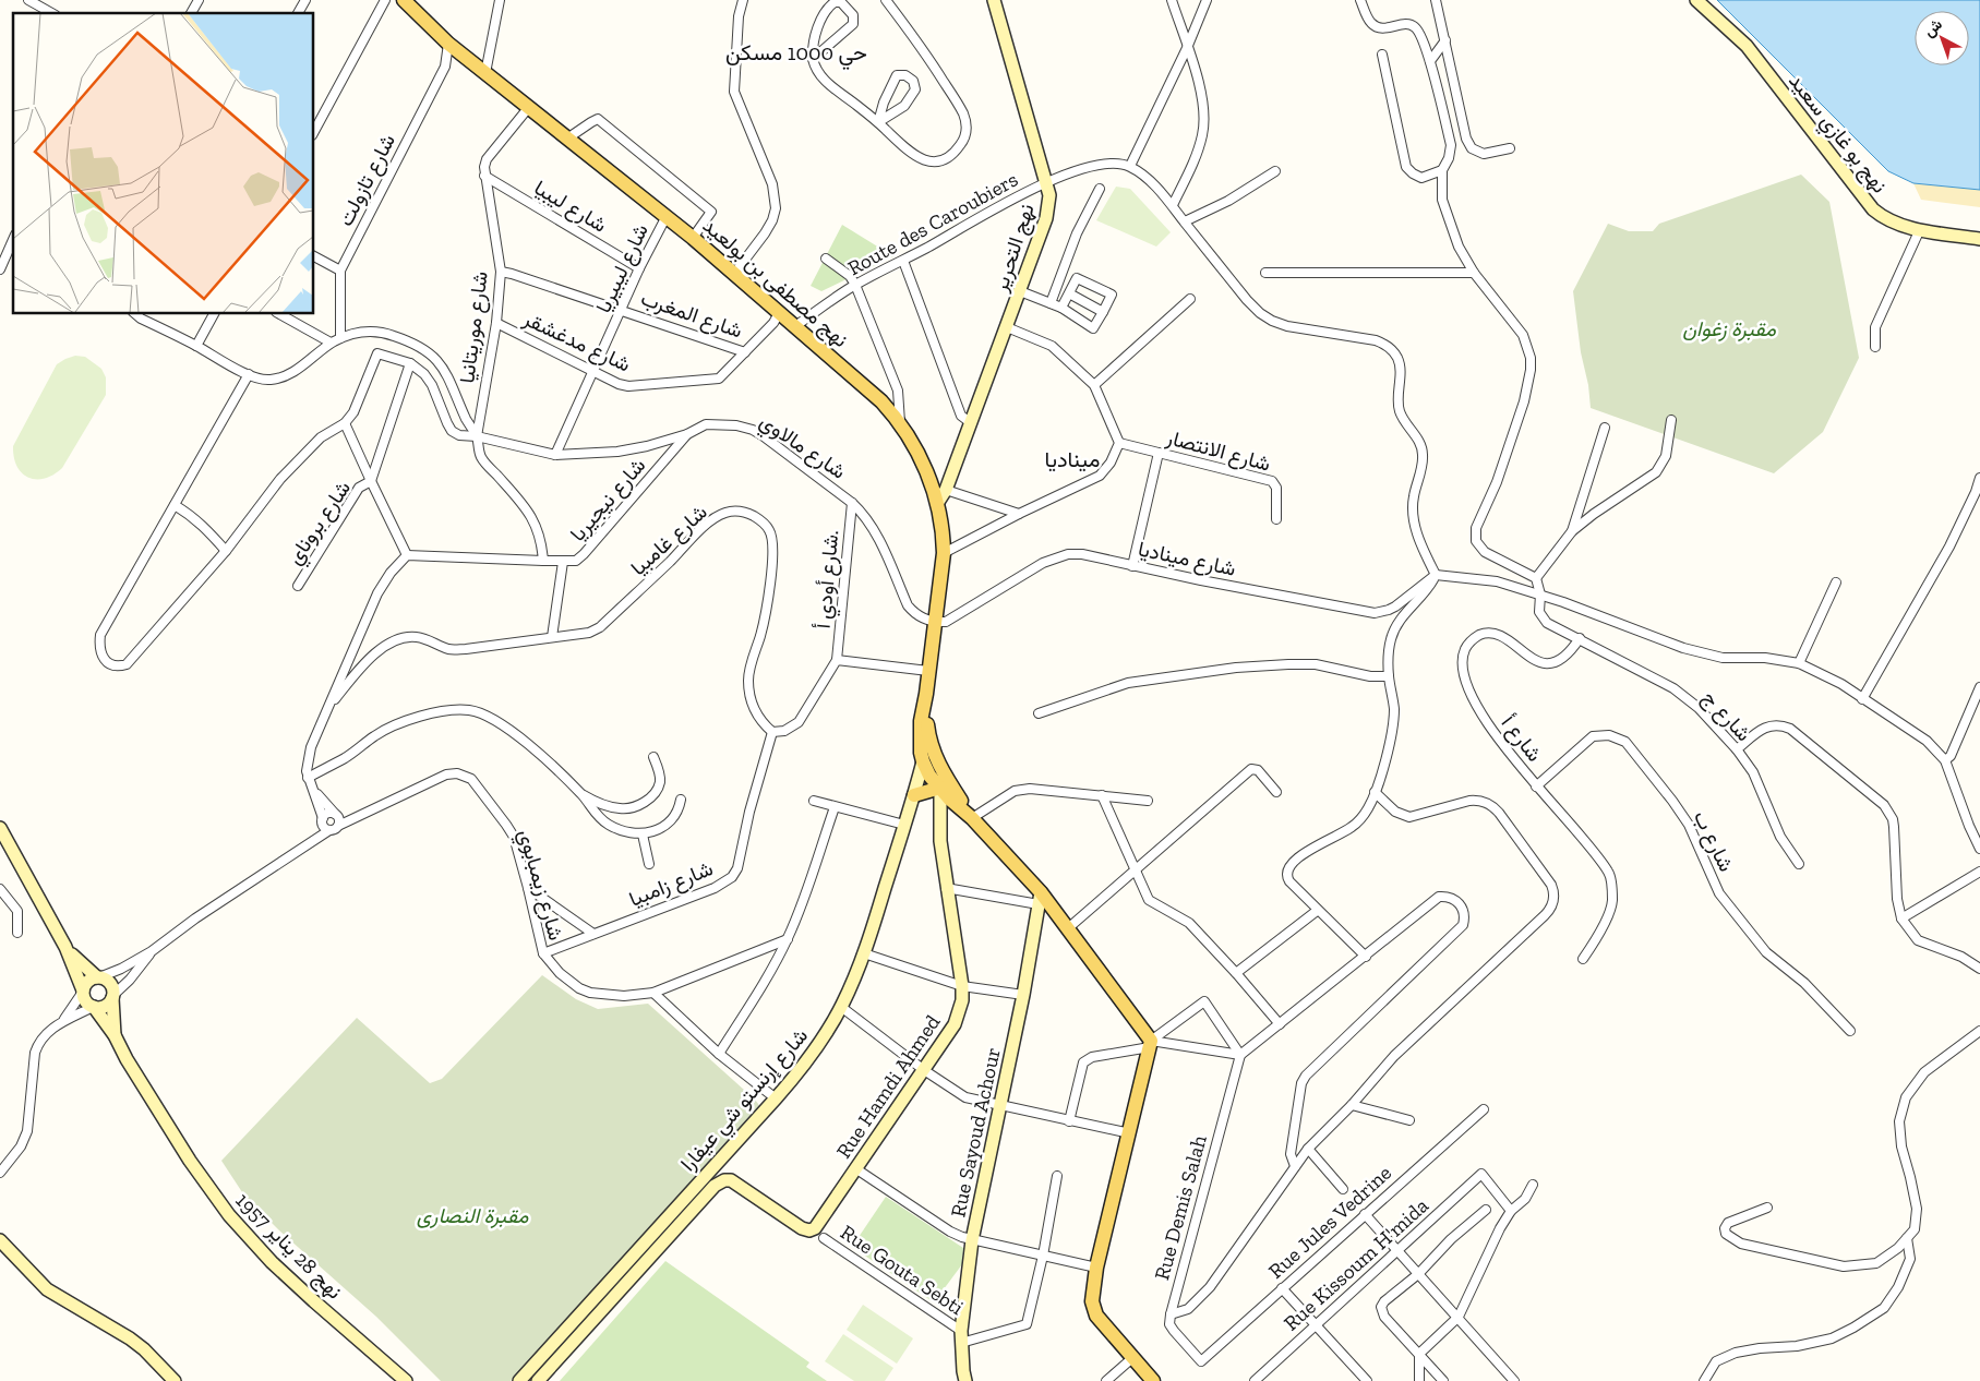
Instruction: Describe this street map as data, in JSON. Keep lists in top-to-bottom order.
{
  "streets": {
    "main road": [
      "نهج بو غازي سعيد",
      "نهج التحرير",
      "نهج مصطفى بن بولعيد",
      "Rue Hamdi Ahmed",
      "شارع إرنستو شي عيفارا",
      "Rue Sayoud Achour",
      "نهج 28 يناير 1957"
    ],
    "street": [
      "شارع تازولت",
      "شارع ليبيا",
      "Route des Caroubiers",
      "شارع ليبيريا",
      "شارع المغرب",
      "شارع موريتانيا",
      "شارع مدغشقر",
      "شارع مالاوي",
      "شارع الانتصار",
      "شارع نيجيريا",
      "شارع بروناي",
      "شارع غامبيا",
      "شارع ميناديا",
      "شارع أودي أ.",
      "شارع ج",
      "شارع أ",
      "شارع ب",
      "شارع زامبيا",
      "شارع زيمبابوي",
      "Rue Demis Salah",
      "Rue Jules Vedrine",
      "Rue Kissoum H'mida",
      "Rue Gouta Sebti"
    ]
  },
  "crossings": [
    ["شارع تازولت", "نهج مصطفى بن بولعيد"],
    ["شارع ليبيا", "شارع ليبيريا"],
    ["شارع ليبيا", "شارع موريتانيا"],
    ["Route des Caroubiers", "نهج التحرير"],
    ["Route des Caroubiers", "نهج مصطفى بن بولعيد"],
    ["نهج التحرير", "نهج مصطفى بن بولعيد"],
    ["شارع ليبيريا", "نهج مصطفى بن بولعيد"],
    ["شارع ليبيريا", "شارع المغرب"],
    ["شارع ليبيريا", "شارع مدغشقر"],
    ["شارع ليبيريا", "شارع مالاوي"],
    ["نهج مصطفى بن بولعيد", "شارع مدغشقر"],
    ["نهج مصطفى بن بولعيد", "شارع مالاوي"],
    ["نهج مصطفى بن بولعيد", "شارع ميناديا"],
    ["نهج مصطفى بن بولعيد", "Rue Hamdi Ahmed"],
    ["نهج مصطفى بن بولعيد", "شارع إرنستو شي عيفارا"],
    ["شارع المغرب", "شارع موريتانيا"],
    ["شارع المغرب", "شارع مدغشقر"],
    ["شارع موريتانيا", "شارع مدغشقر"],
    ["شارع موريتانيا", "شارع مالاوي"],
    ["شارع مالاوي", "شارع نيجيريا"],
    ["شارع مالاوي", "شارع ميناديا"],
    ["شارع مالاوي", "شارع أودي أ."],
    ["شارع غامبيا", "شارع زامبيا"],
    ["شارع ج", "شارع أ"],
    ["شارع أ", "شارع ب"],
    ["شارع زامبيا", "شارع زيمبابوي"],
    ["Rue Hamdi Ahmed", "شارع إرنستو شي عيفارا"],
    ["Rue Sayoud Achour", "Rue Gouta Sebti"],
    ["Rue Demis Salah", "Rue Jules Vedrine"]
  ],
  "districts": ["حي 1000 مسكن", "ميناديا"],
  "parks": ["مقبرة زغوان", "مقبرة النصارى"],
  "north": "top left"
}
